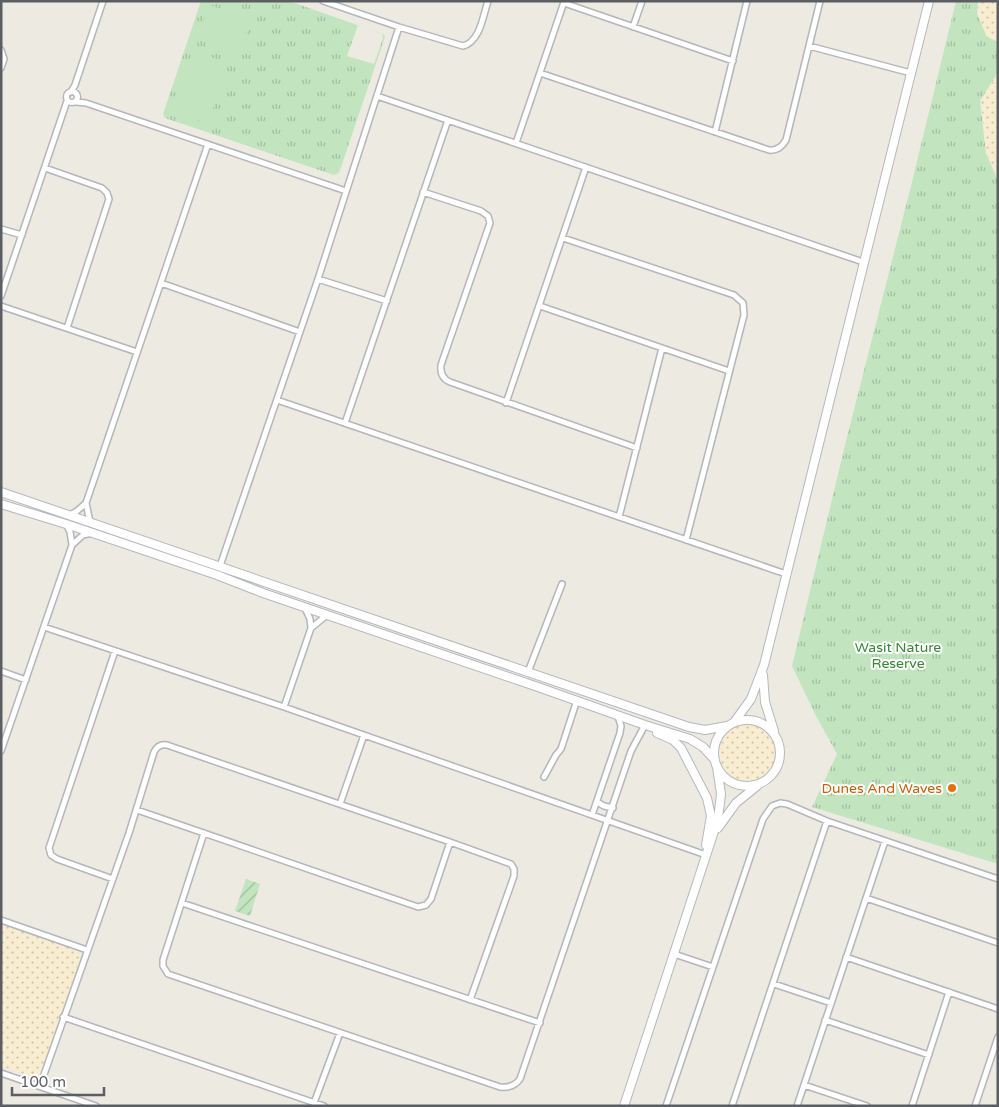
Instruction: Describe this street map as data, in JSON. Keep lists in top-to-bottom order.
{
  "parks": ["Wasit Nature Reserve"],
  "places": ["Dunes And Waves"],
  "scale_bar": "100 m"
}
